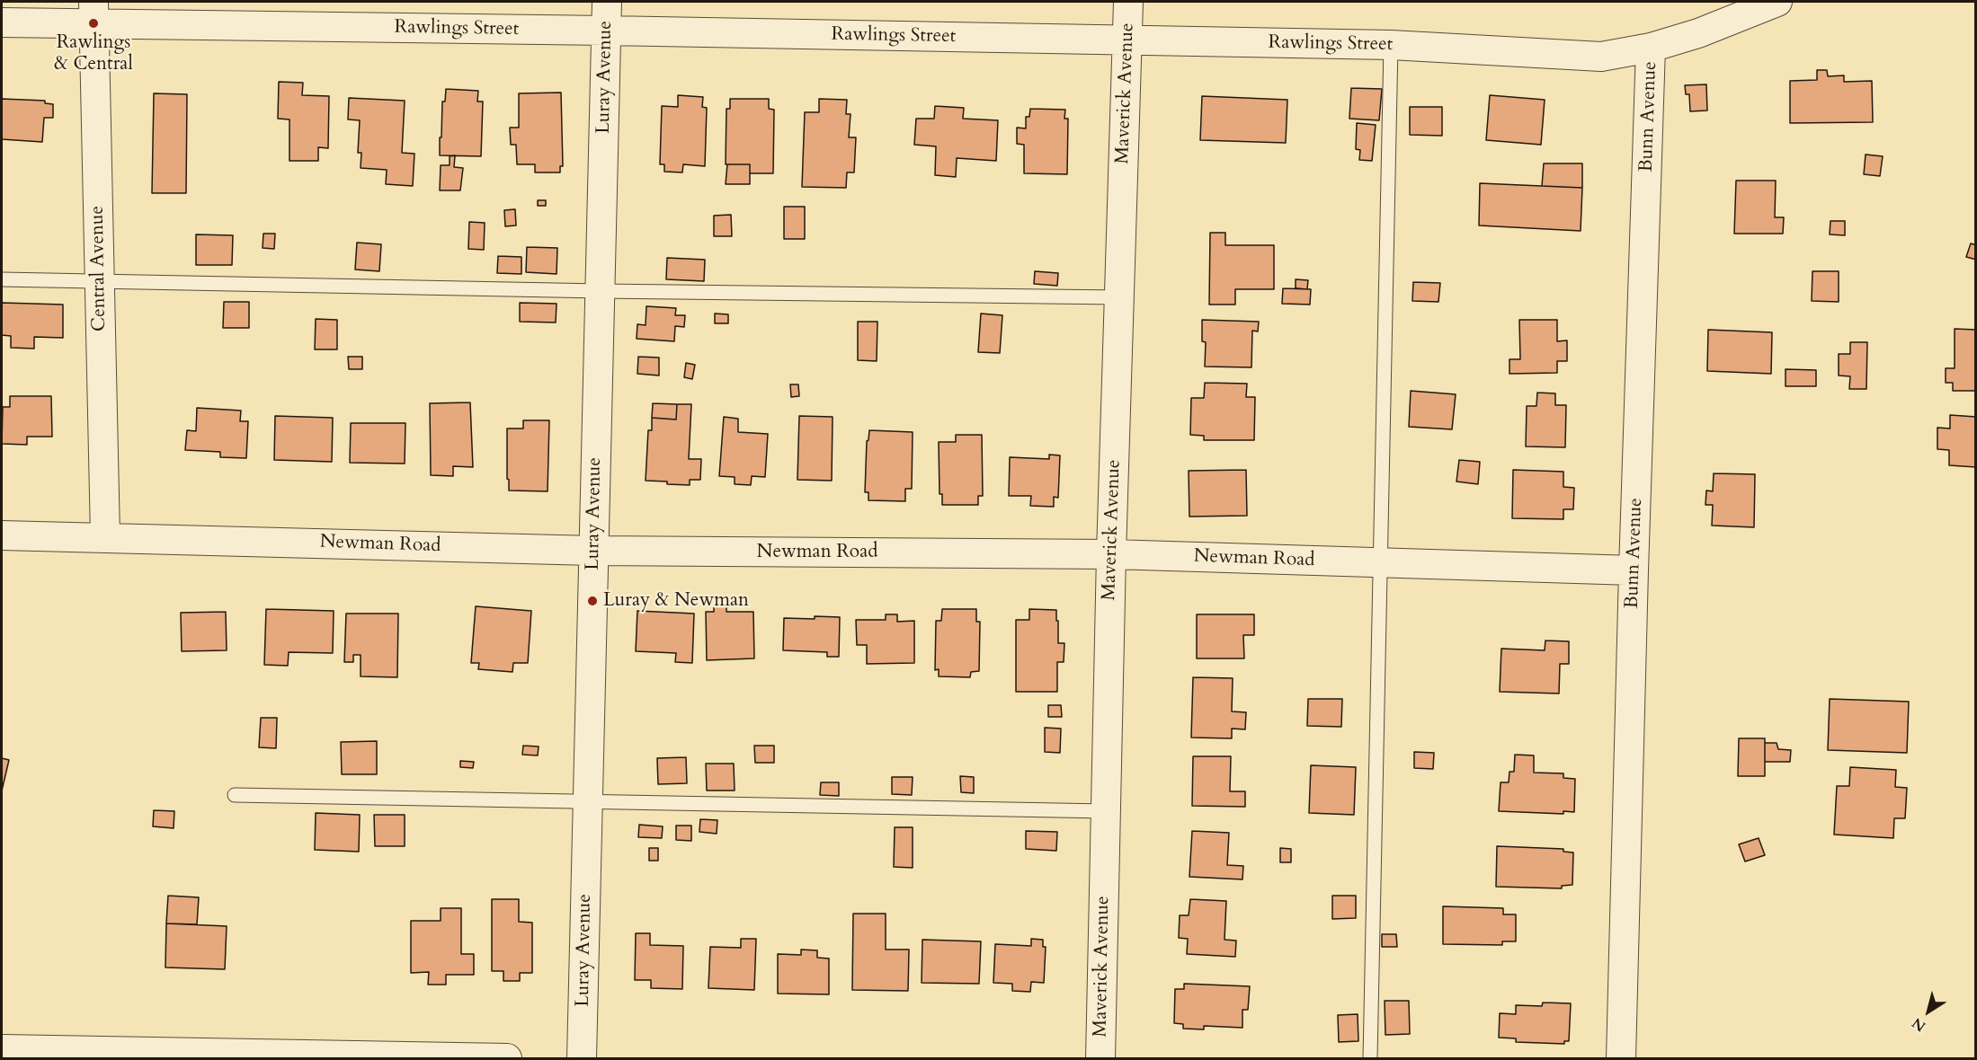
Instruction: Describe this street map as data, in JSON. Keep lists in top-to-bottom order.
{
  "streets": {
    "street": [
      "Rawlings Street",
      "Luray Avenue",
      "Maverick Avenue",
      "Bunn Avenue",
      "Central Avenue",
      "Newman Road"
    ]
  },
  "crossings": [
    ["Rawlings Street", "Luray Avenue"],
    ["Rawlings Street", "Maverick Avenue"],
    ["Rawlings Street", "Bunn Avenue"],
    ["Rawlings Street", "Central Avenue"],
    ["Luray Avenue", "Newman Road"],
    ["Maverick Avenue", "Newman Road"],
    ["Bunn Avenue", "Newman Road"],
    ["Central Avenue", "Newman Road"]
  ],
  "places": ["Rawlings & Central", "Luray & Newman"],
  "north": "bottom left"
}
